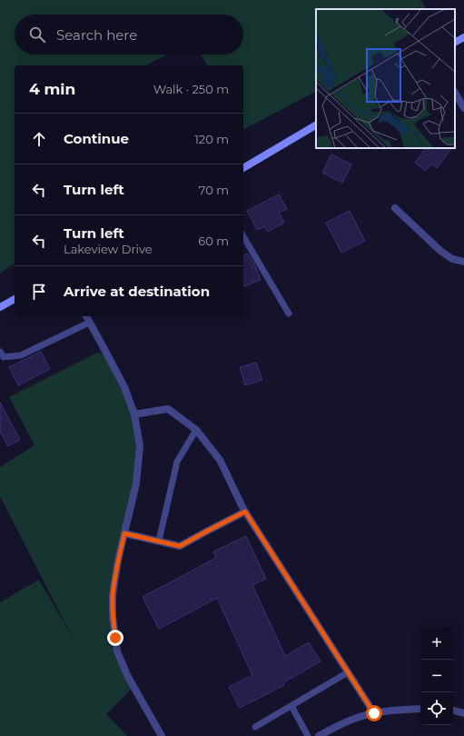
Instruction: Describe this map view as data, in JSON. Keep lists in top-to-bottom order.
{
  "page": {
    "search": "Search here",
    "heading": ["4 min", "Walk · 250 m"],
    "list": [
      ["Continue", "120 m"],
      ["Turn left", "70 m"],
      ["Turn left", "Lakeview Drive", "60 m"],
      "Arrive at destination"
    ],
    "map_buttons": ["+", "−"]
  }
}
